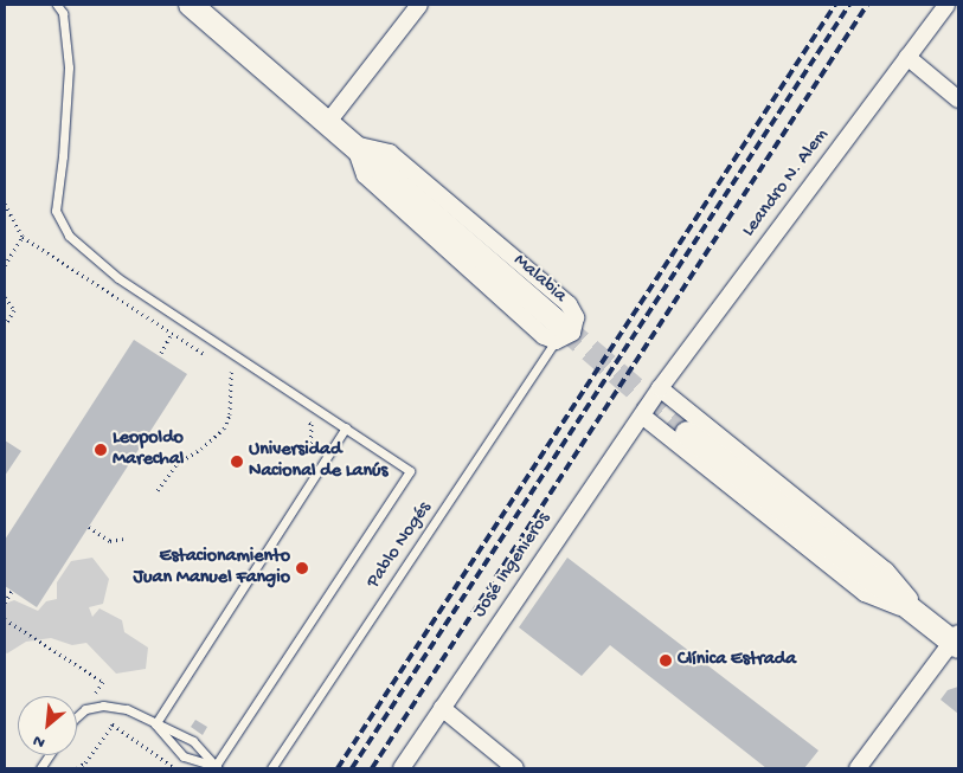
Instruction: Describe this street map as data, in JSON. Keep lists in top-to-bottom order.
{
  "streets": {
    "main road": ["Malabia"],
    "street": ["Leandro N. Alem", "José Ingenieros"],
    "lane": ["Pablo Nogés"]
  },
  "crossings": [
    ["Leandro N. Alem", "José Ingenieros"],
    ["Malabia", "Pablo Nogés"]
  ],
  "places": [
    "Leopoldo Marechal",
    "Universidad Nacional de Lanús",
    "Estacionamiento Juan Manuel Fangio",
    "Clínica Estrada"
  ],
  "north": "bottom left"
}
